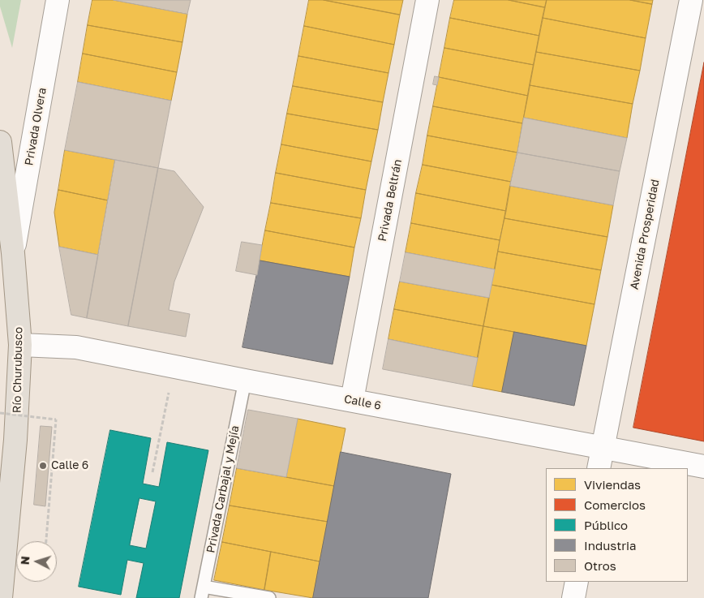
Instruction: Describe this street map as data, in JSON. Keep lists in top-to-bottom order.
{
  "streets": {
    "main road": ["Río Churubusco"],
    "street": [
      "Privada Olvera",
      "Privada Beltrán",
      "Avenida Prosperidad",
      "Calle 6"
    ],
    "lane": ["Privada Carbajal y Mejía"]
  },
  "crossings": [
    ["Privada Olvera", "Río Churubusco"],
    ["Privada Beltrán", "Calle 6"],
    ["Avenida Prosperidad", "Calle 6"],
    ["Río Churubusco", "Calle 6"],
    ["Calle 6", "Privada Carbajal y Mejía"]
  ],
  "places": ["Calle 6"],
  "legend": [
    "Viviendas",
    "Comercios",
    "Público",
    "Industria",
    "Otros"
  ],
  "north": "left"
}
